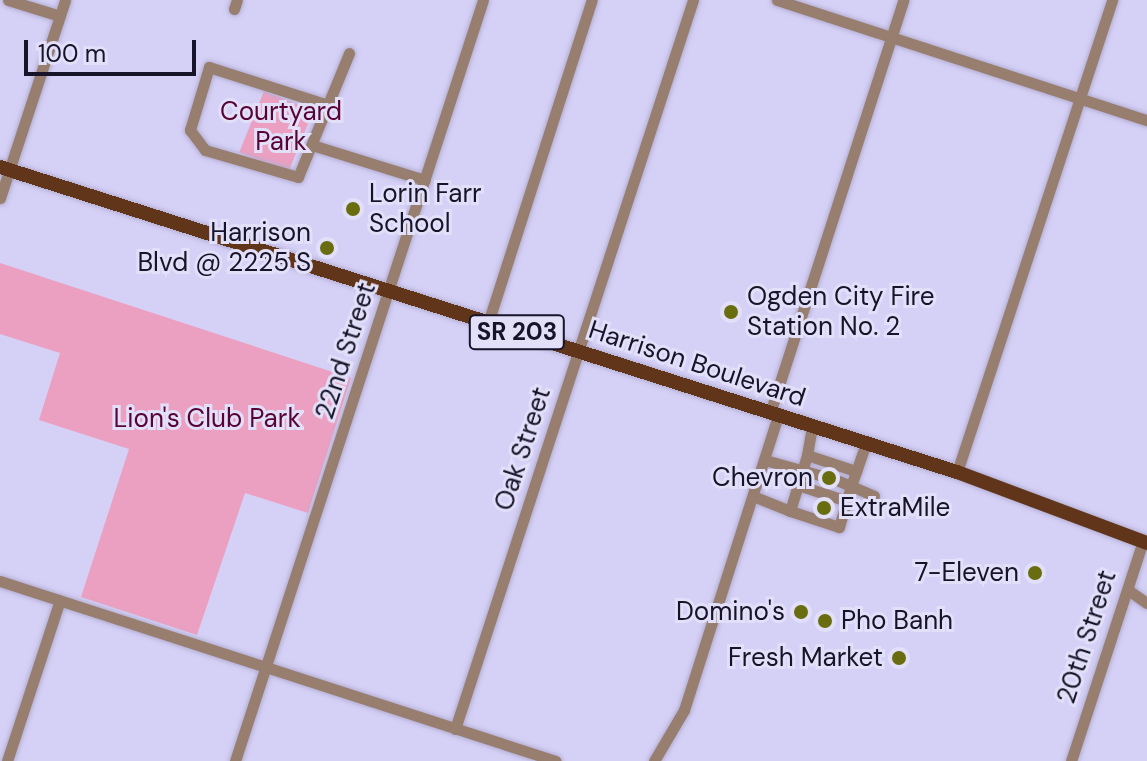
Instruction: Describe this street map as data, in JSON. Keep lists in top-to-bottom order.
{
  "streets": {
    "main road": ["SR 203", "Harrison Boulevard"],
    "street": ["22nd Street", "Oak Street", "20th Street"]
  },
  "crossings": [
    ["22nd Street", "Harrison Boulevard"],
    ["Harrison Boulevard", "Oak Street"],
    ["Harrison Boulevard", "20th Street"]
  ],
  "parks": ["Courtyard Park", "Lion's Club Park"],
  "places": [
    "Lorin Farr School",
    "Harrison Blvd @ 2225 S",
    "Ogden City Fire Station No. 2",
    "Chevron",
    "ExtraMile",
    "7-Eleven",
    "Domino's",
    "Pho Banh",
    "Fresh Market"
  ],
  "scale_bar": "100 m"
}
